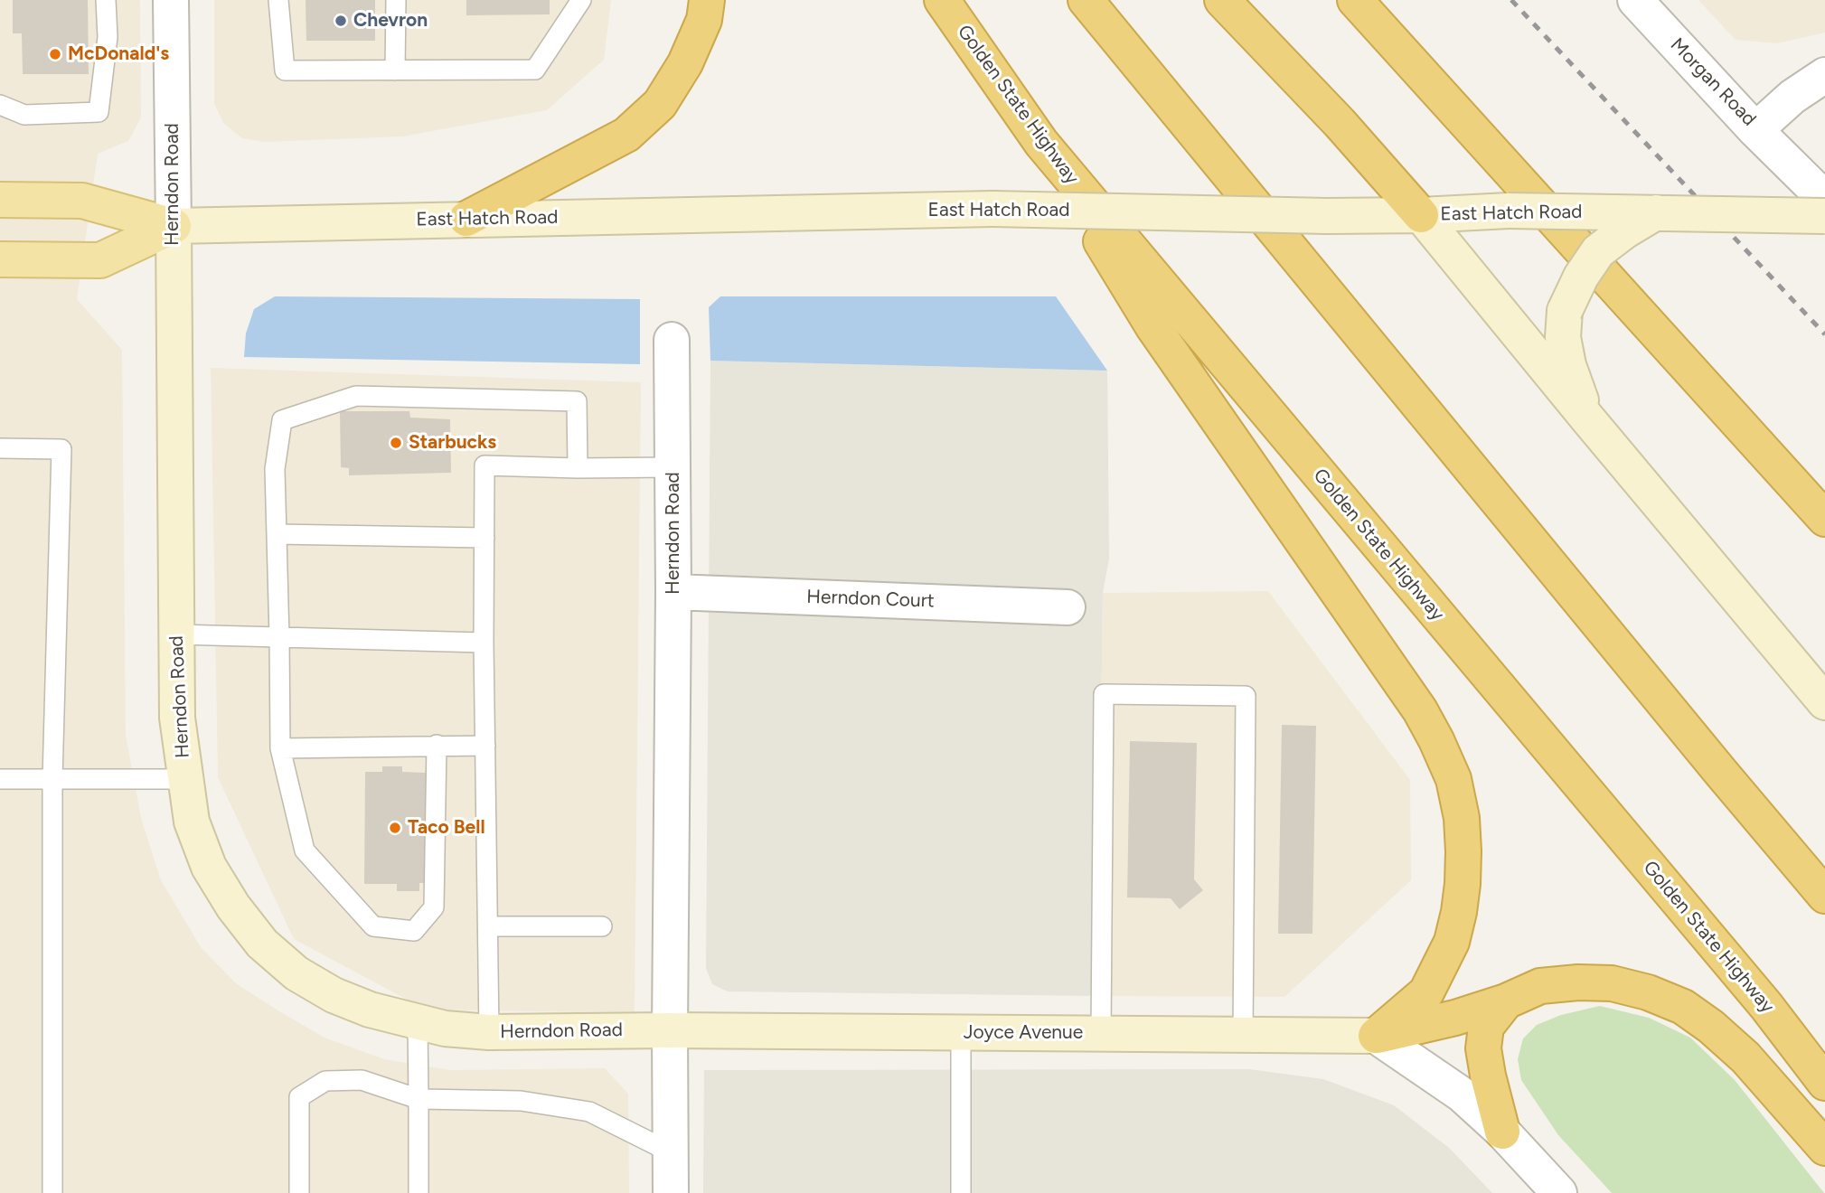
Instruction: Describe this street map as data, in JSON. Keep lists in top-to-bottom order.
{
  "streets": {
    "highway": ["Golden State Highway"],
    "main road": ["Herndon Road", "East Hatch Road", "Joyce Avenue"],
    "street": ["Morgan Road", "Herndon Court"]
  },
  "crossings": [
    ["Herndon Road", "East Hatch Road"],
    ["Herndon Road", "Herndon Court"],
    ["Herndon Road", "Joyce Avenue"]
  ],
  "places": [
    "Chevron",
    "McDonald's",
    "Starbucks",
    "Taco Bell"
  ]
}
